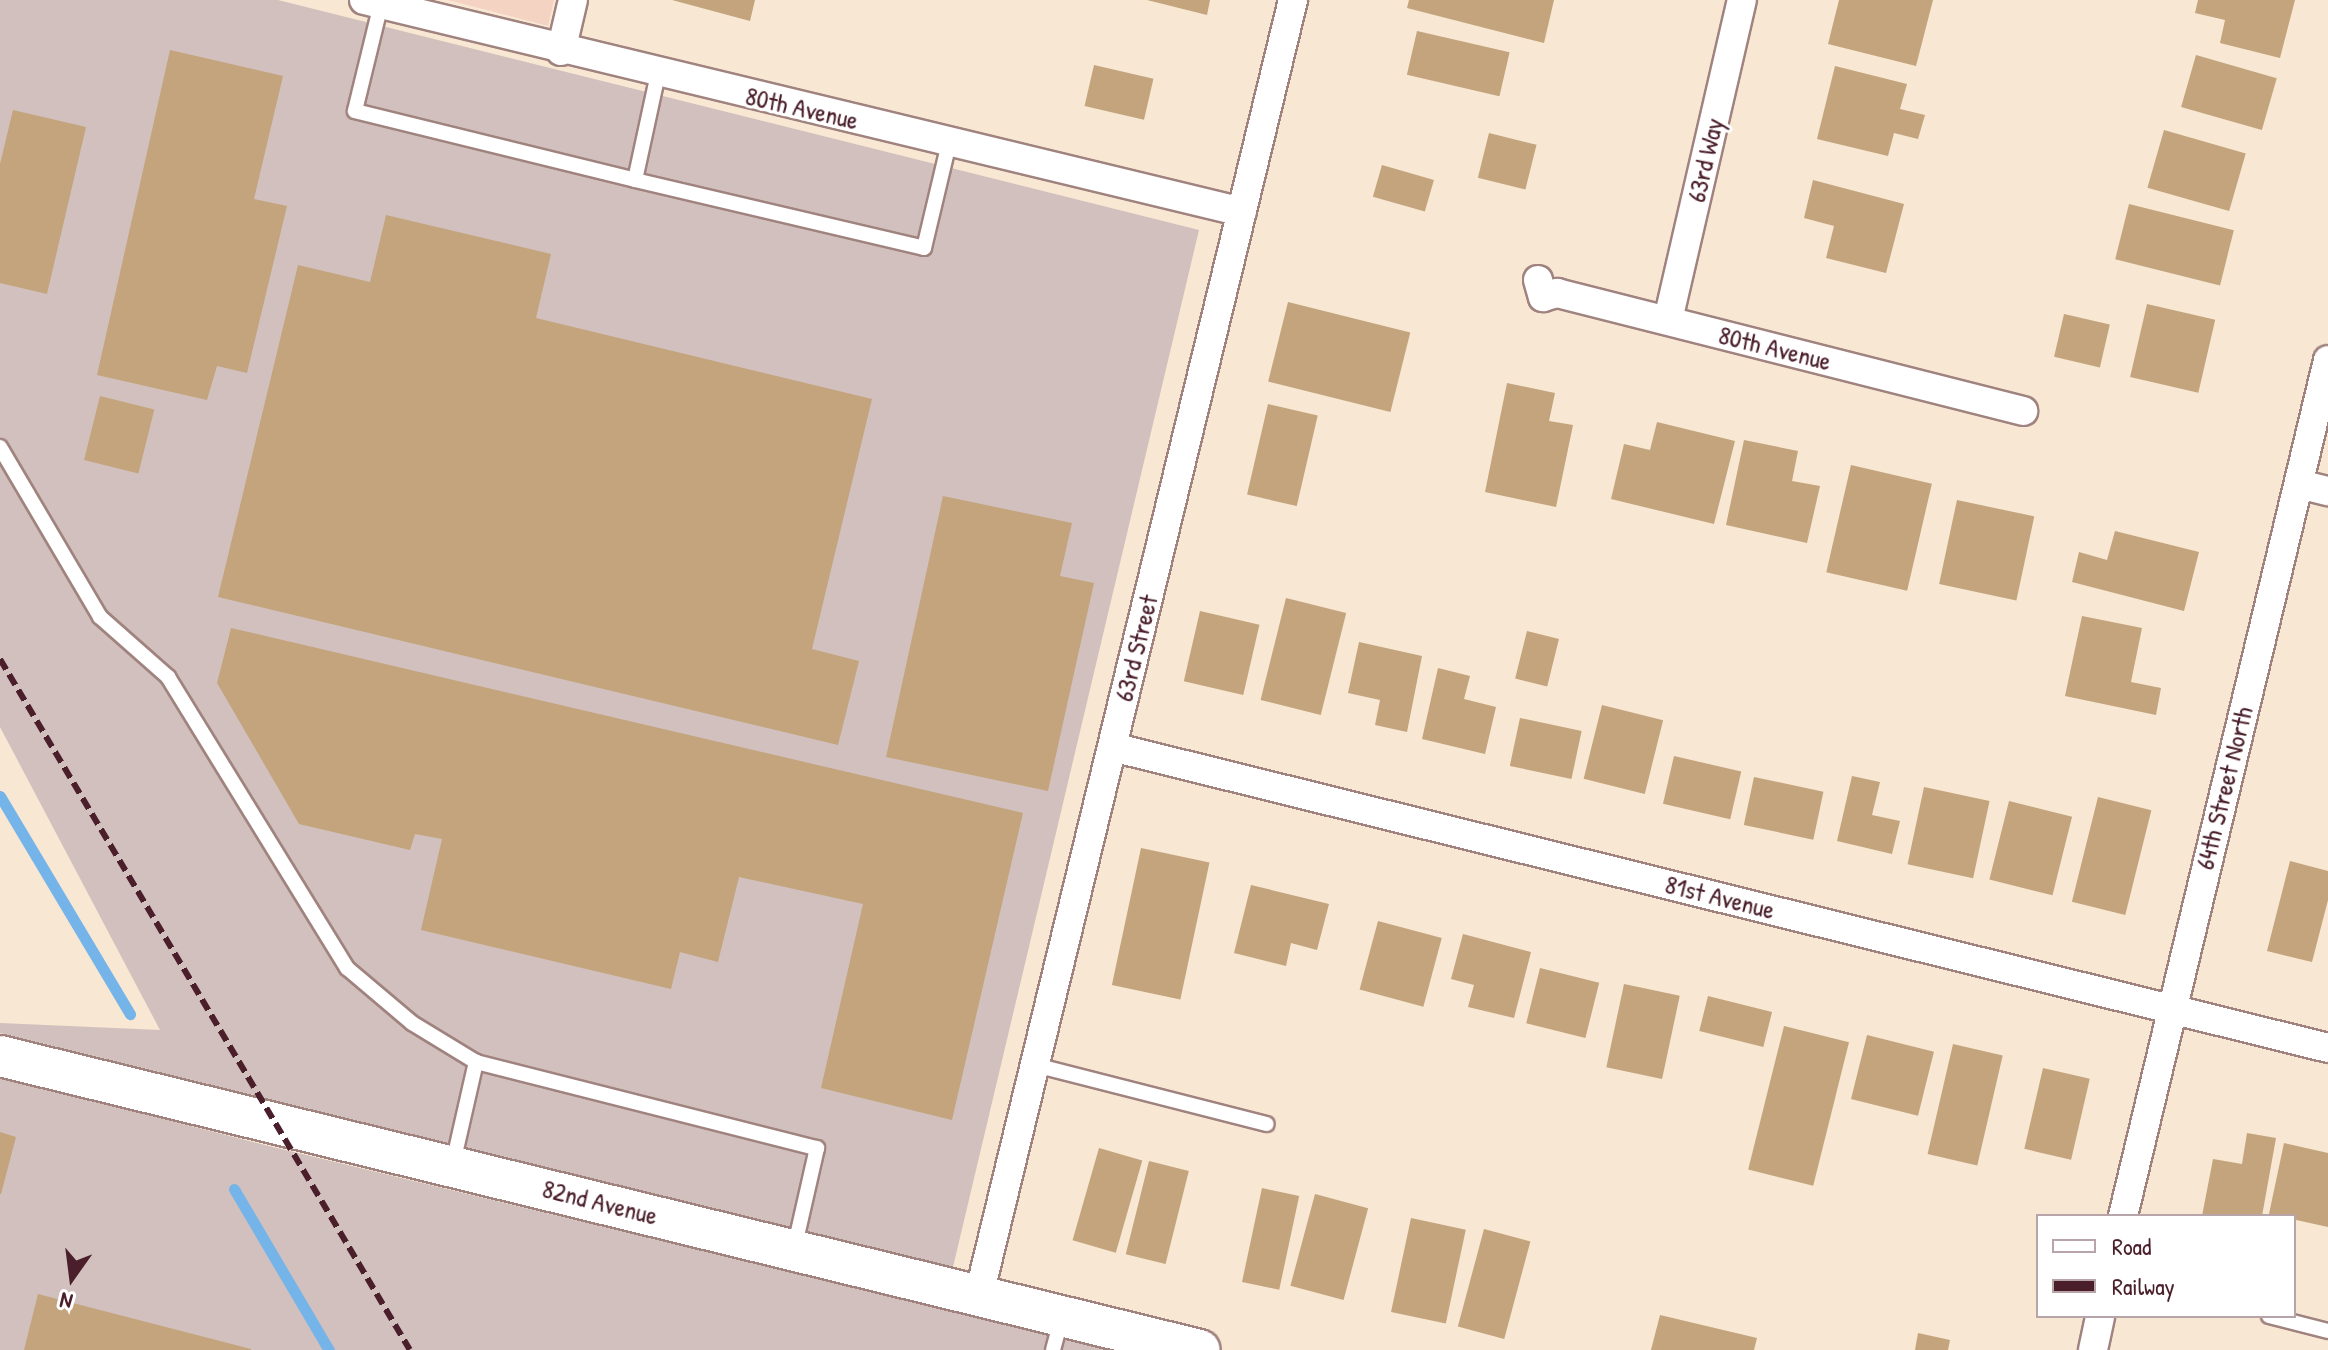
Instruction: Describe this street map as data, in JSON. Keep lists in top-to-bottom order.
{
  "streets": {
    "street": [
      "80th Avenue",
      "63rd Way",
      "63rd Street",
      "64th Street North",
      "81st Avenue",
      "82nd Avenue"
    ]
  },
  "crossings": [
    ["80th Avenue", "63rd Way"],
    ["80th Avenue", "63rd Street"],
    ["63rd Street", "81st Avenue"],
    ["63rd Street", "82nd Avenue"],
    ["64th Street North", "81st Avenue"]
  ],
  "legend": ["Road", "Railway"],
  "north": "bottom"
}
